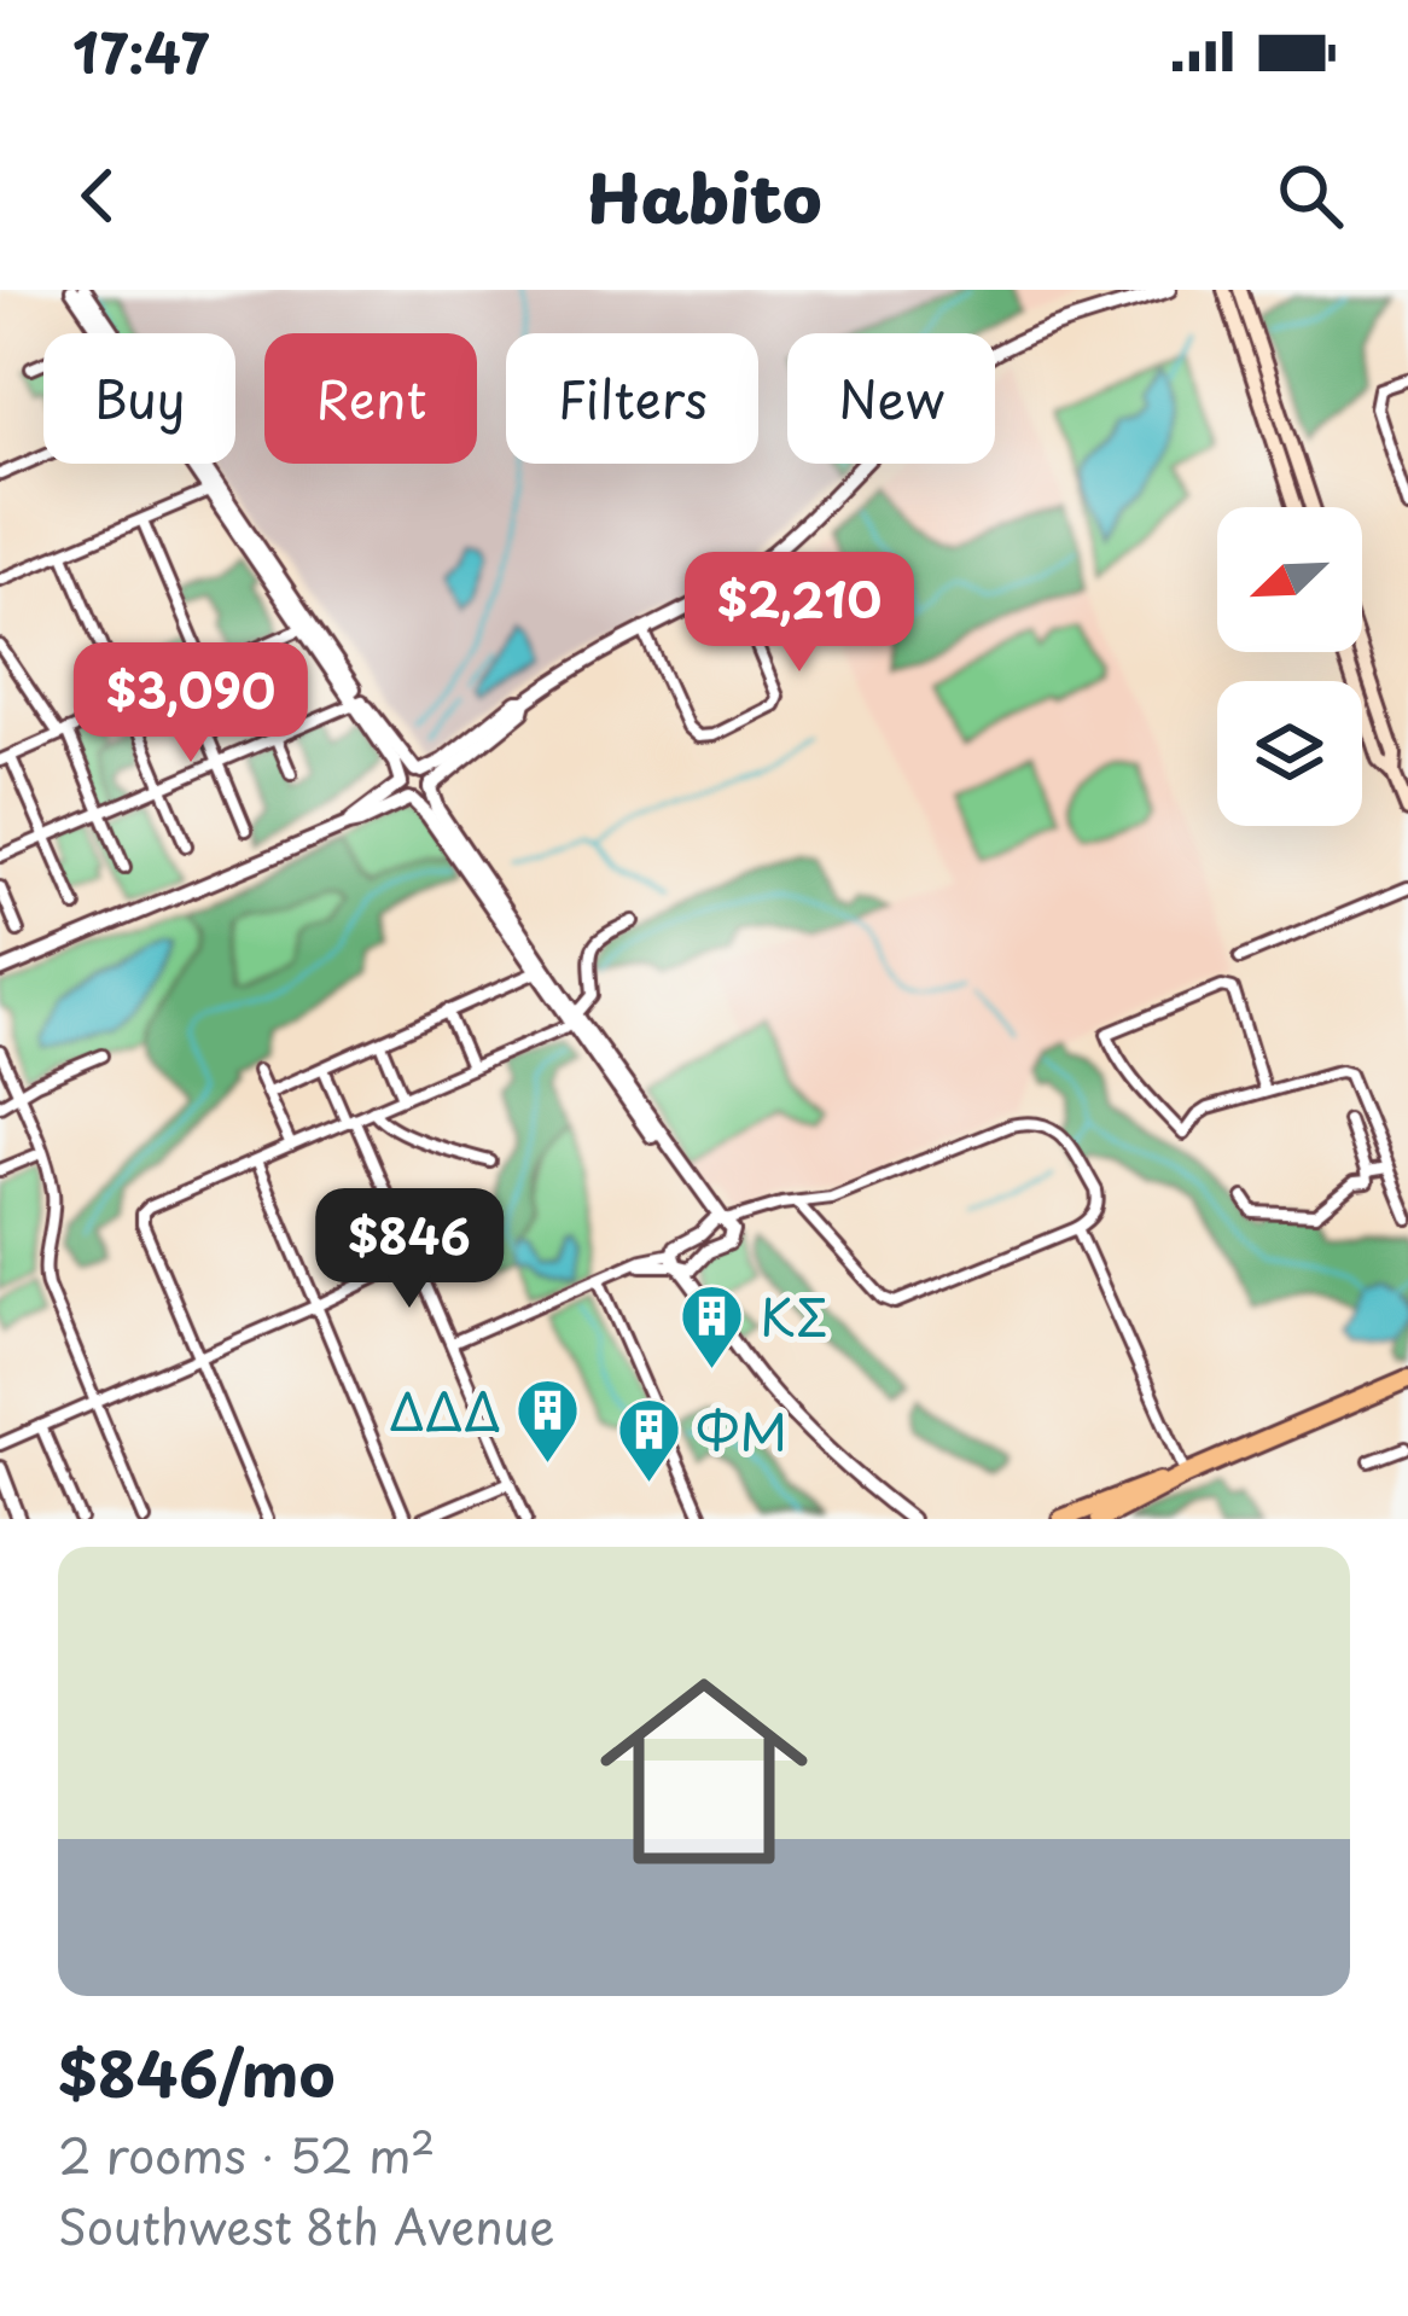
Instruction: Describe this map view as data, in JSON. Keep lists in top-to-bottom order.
{
  "places": {
    "building": ["ΚΣ", "ΔΔΔ", "ΦΜ"]
  },
  "north": "bottom left",
  "page": {
    "status": "17:47",
    "header": "Habito",
    "chip": [
      "Buy",
      "Rent",
      "Filters",
      "New"
    ],
    "price": ["$2,210", "$3,090", "$846"],
    "list": [
      {
        "name": "$846/mo",
        "note": "2 rooms · 52 m² · Southwest 8th Avenue"
      }
    ]
  }
}
